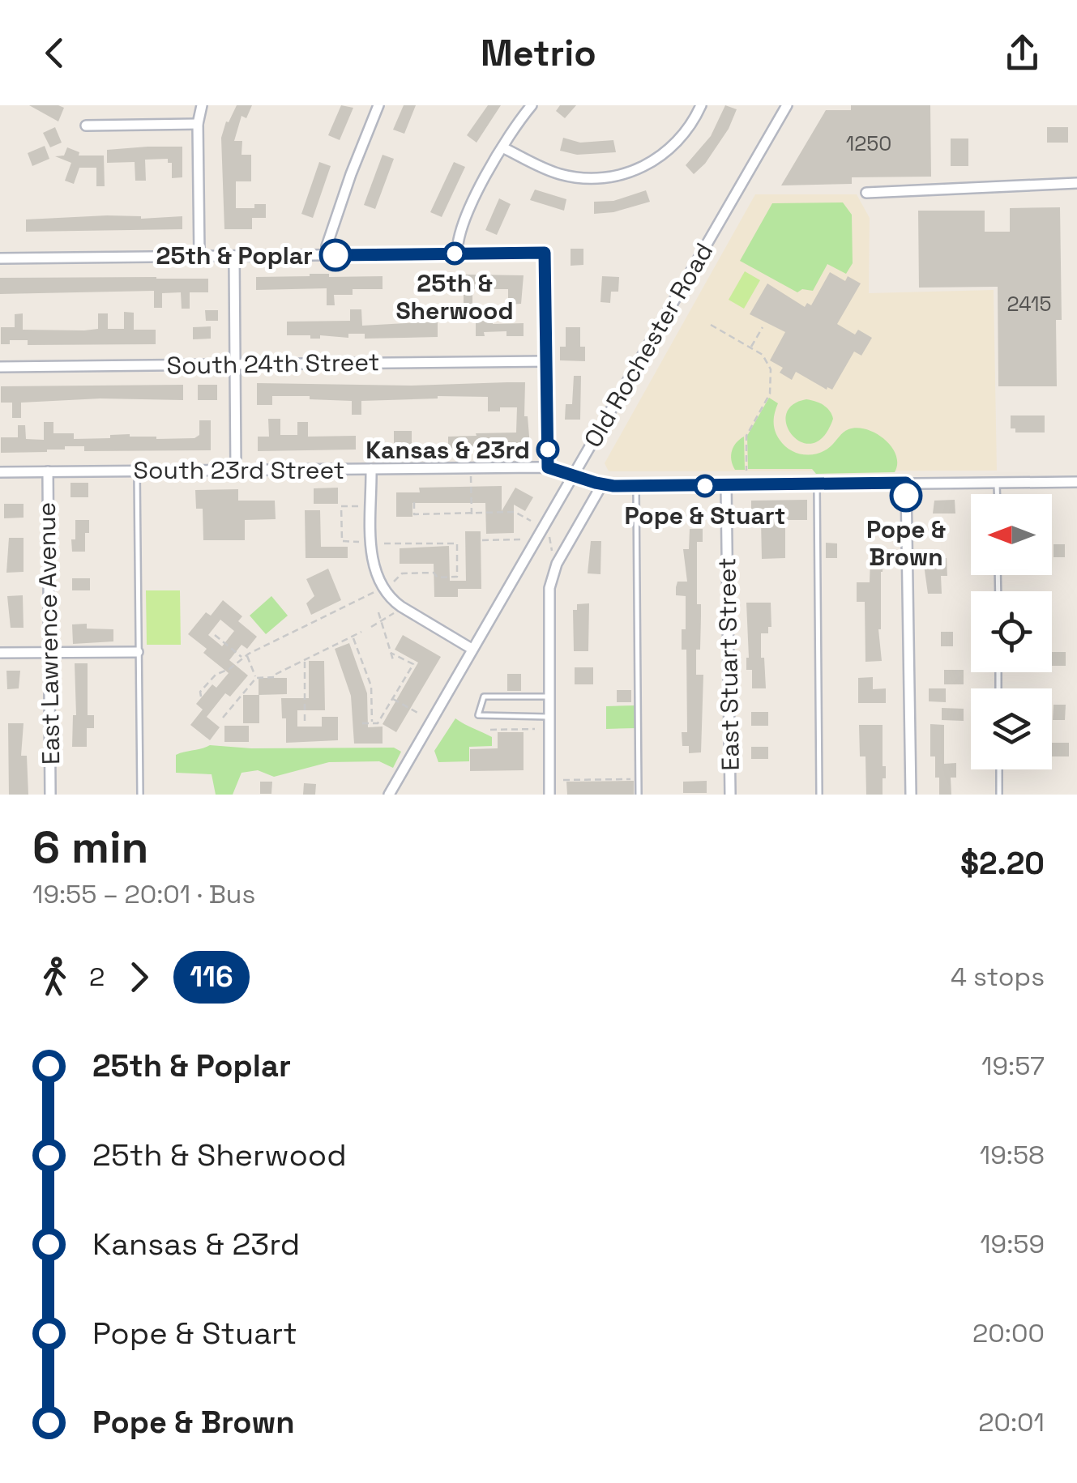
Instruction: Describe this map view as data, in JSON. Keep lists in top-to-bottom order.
{
  "streets": {
    "street": [
      "Old Rochester Road",
      "South 24th Street",
      "South 23rd Street",
      "East Lawrence Avenue",
      "East Stuart Street"
    ]
  },
  "crossings": [
    ["Old Rochester Road", "South 23rd Street"],
    ["South 23rd Street", "East Lawrence Avenue"],
    ["South 23rd Street", "East Stuart Street"]
  ],
  "places": [
    "25th & Sherwood",
    "25th & Poplar",
    "Kansas & 23rd",
    "Pope & Stuart",
    "Pope & Brown"
  ],
  "lines": ["bus line 116"],
  "house_numbers": ["1250", "2415"],
  "north": "left",
  "page": {
    "header": "Metrio",
    "heading": ["6 min", "19:55 – 20:01 · Bus", "$2.20"],
    "legs": ["2", "116", "4 stops"],
    "list": [
      {
        "name": "25th & Poplar",
        "value": "19:57"
      },
      {
        "name": "25th & Sherwood",
        "value": "19:58"
      },
      {
        "name": "Kansas & 23rd",
        "value": "19:59"
      },
      {
        "name": "Pope & Stuart",
        "value": "20:00"
      },
      {
        "name": "Pope & Brown",
        "value": "20:01"
      }
    ]
  }
}
